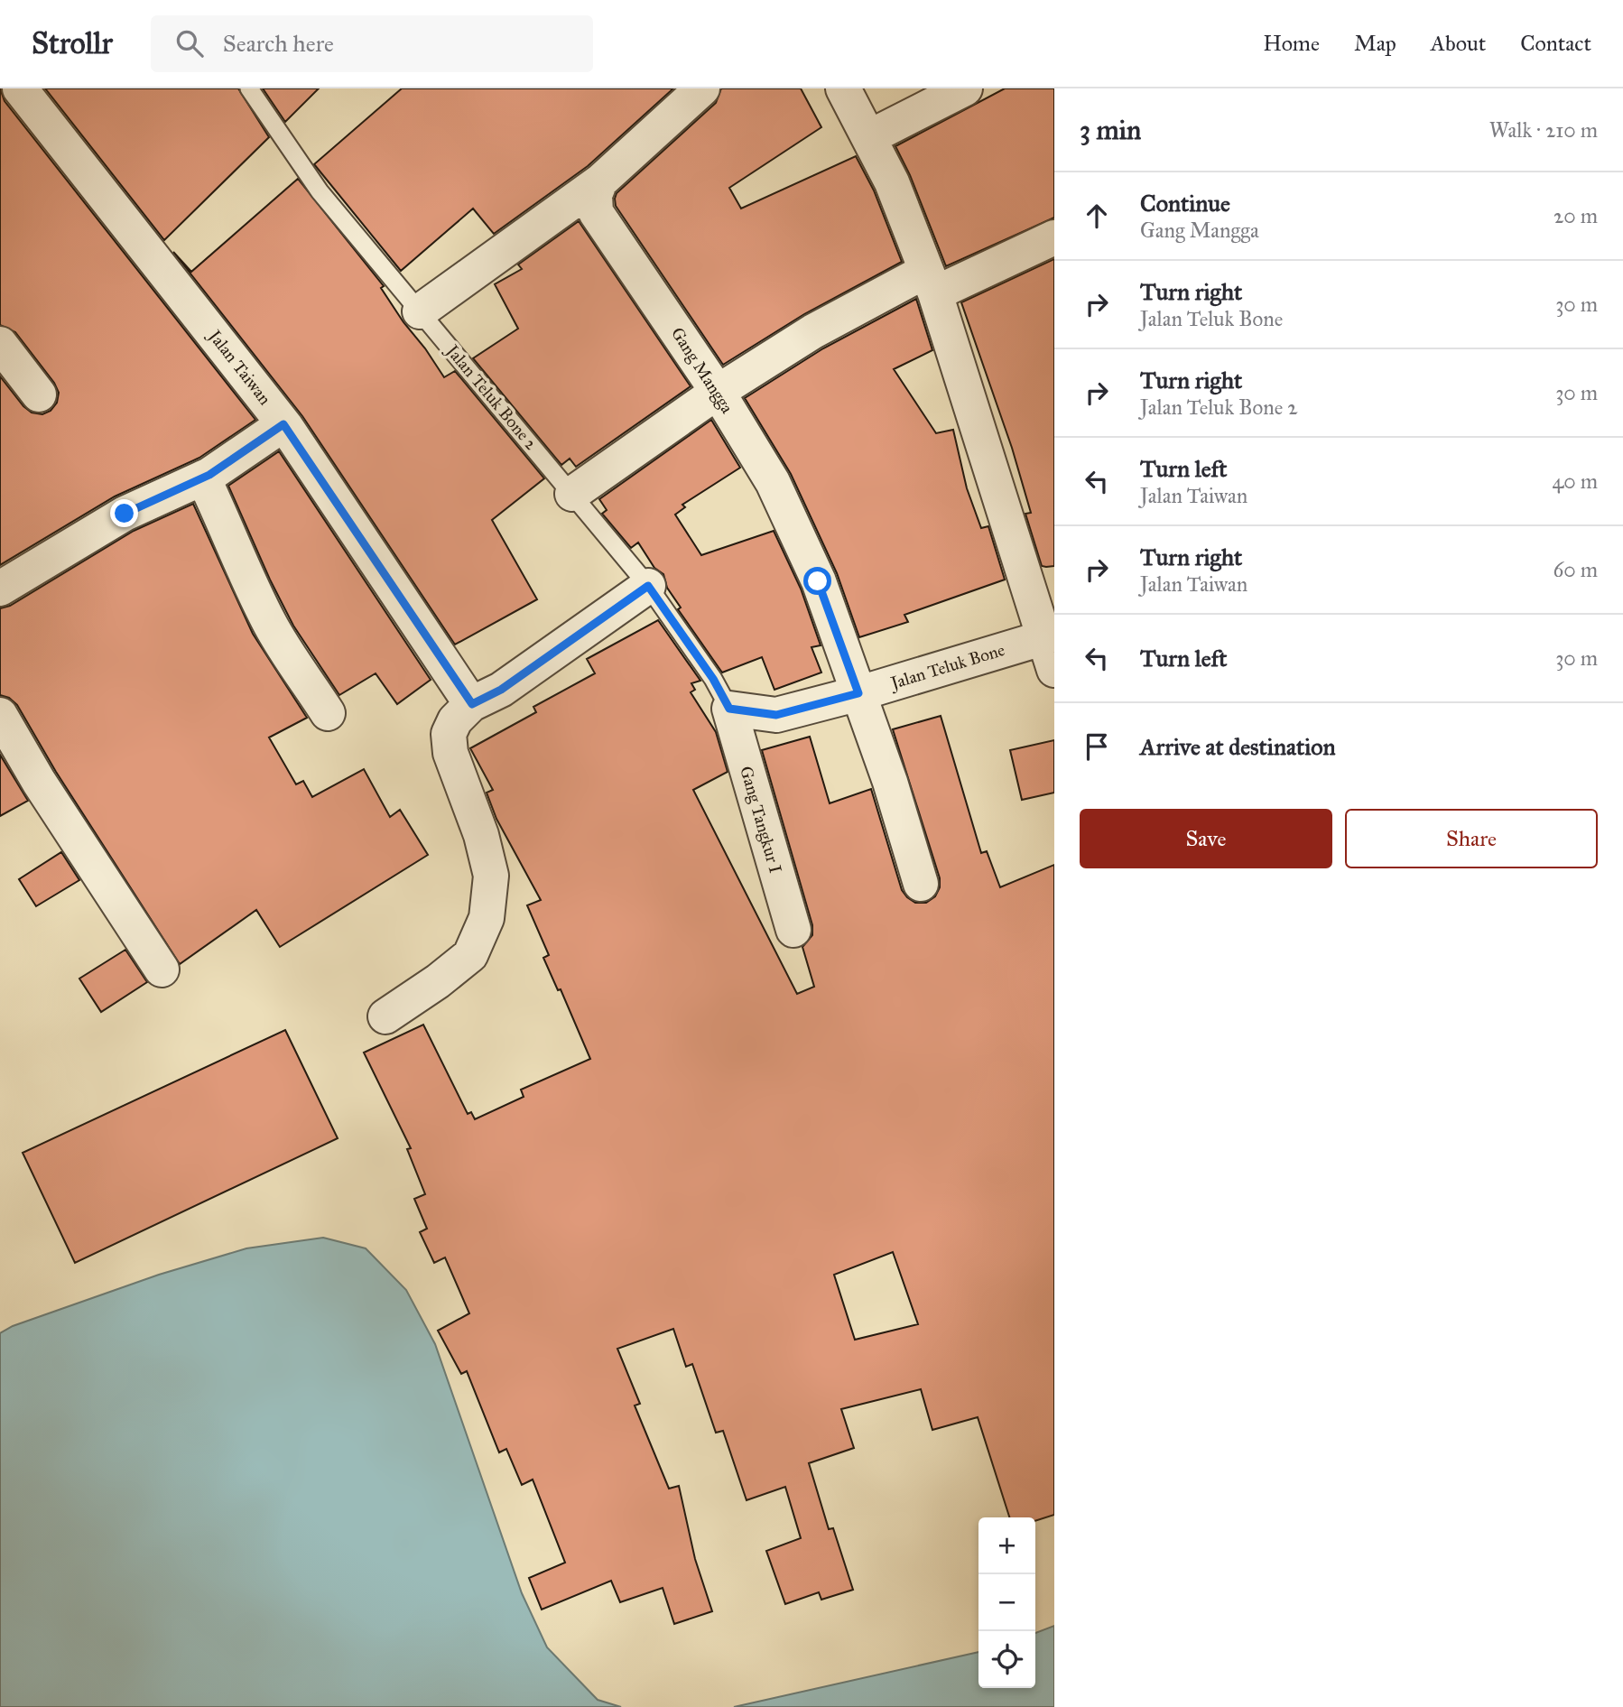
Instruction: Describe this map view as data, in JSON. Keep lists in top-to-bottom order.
{
  "streets": {
    "street": [
      "Jalan Taiwan",
      "Gang Mangga",
      "Jalan Teluk Bone",
      "Gang Tangkur I"
    ],
    "lane": ["Jalan Teluk Bone 2"]
  },
  "crossings": [
    ["Gang Mangga", "Jalan Teluk Bone"],
    ["Jalan Teluk Bone 2", "Jalan Teluk Bone"],
    ["Jalan Teluk Bone 2", "Gang Tangkur I"],
    ["Jalan Teluk Bone", "Gang Tangkur I"]
  ],
  "page": {
    "header": "Strollr",
    "search": "Search here",
    "nav": [
      "Home",
      "Map",
      "About",
      "Contact"
    ],
    "heading": ["3 min", "Walk · 210 m"],
    "list": [
      ["Continue", "Gang Mangga", "20 m"],
      ["Turn right", "Jalan Teluk Bone", "30 m"],
      ["Turn right", "Jalan Teluk Bone 2", "30 m"],
      ["Turn left", "Jalan Taiwan", "40 m"],
      ["Turn right", "Jalan Taiwan", "60 m"],
      ["Turn left", "30 m"],
      "Arrive at destination"
    ],
    "buttons": ["Save", "Share"],
    "map_buttons": ["+", "−"]
  }
}
